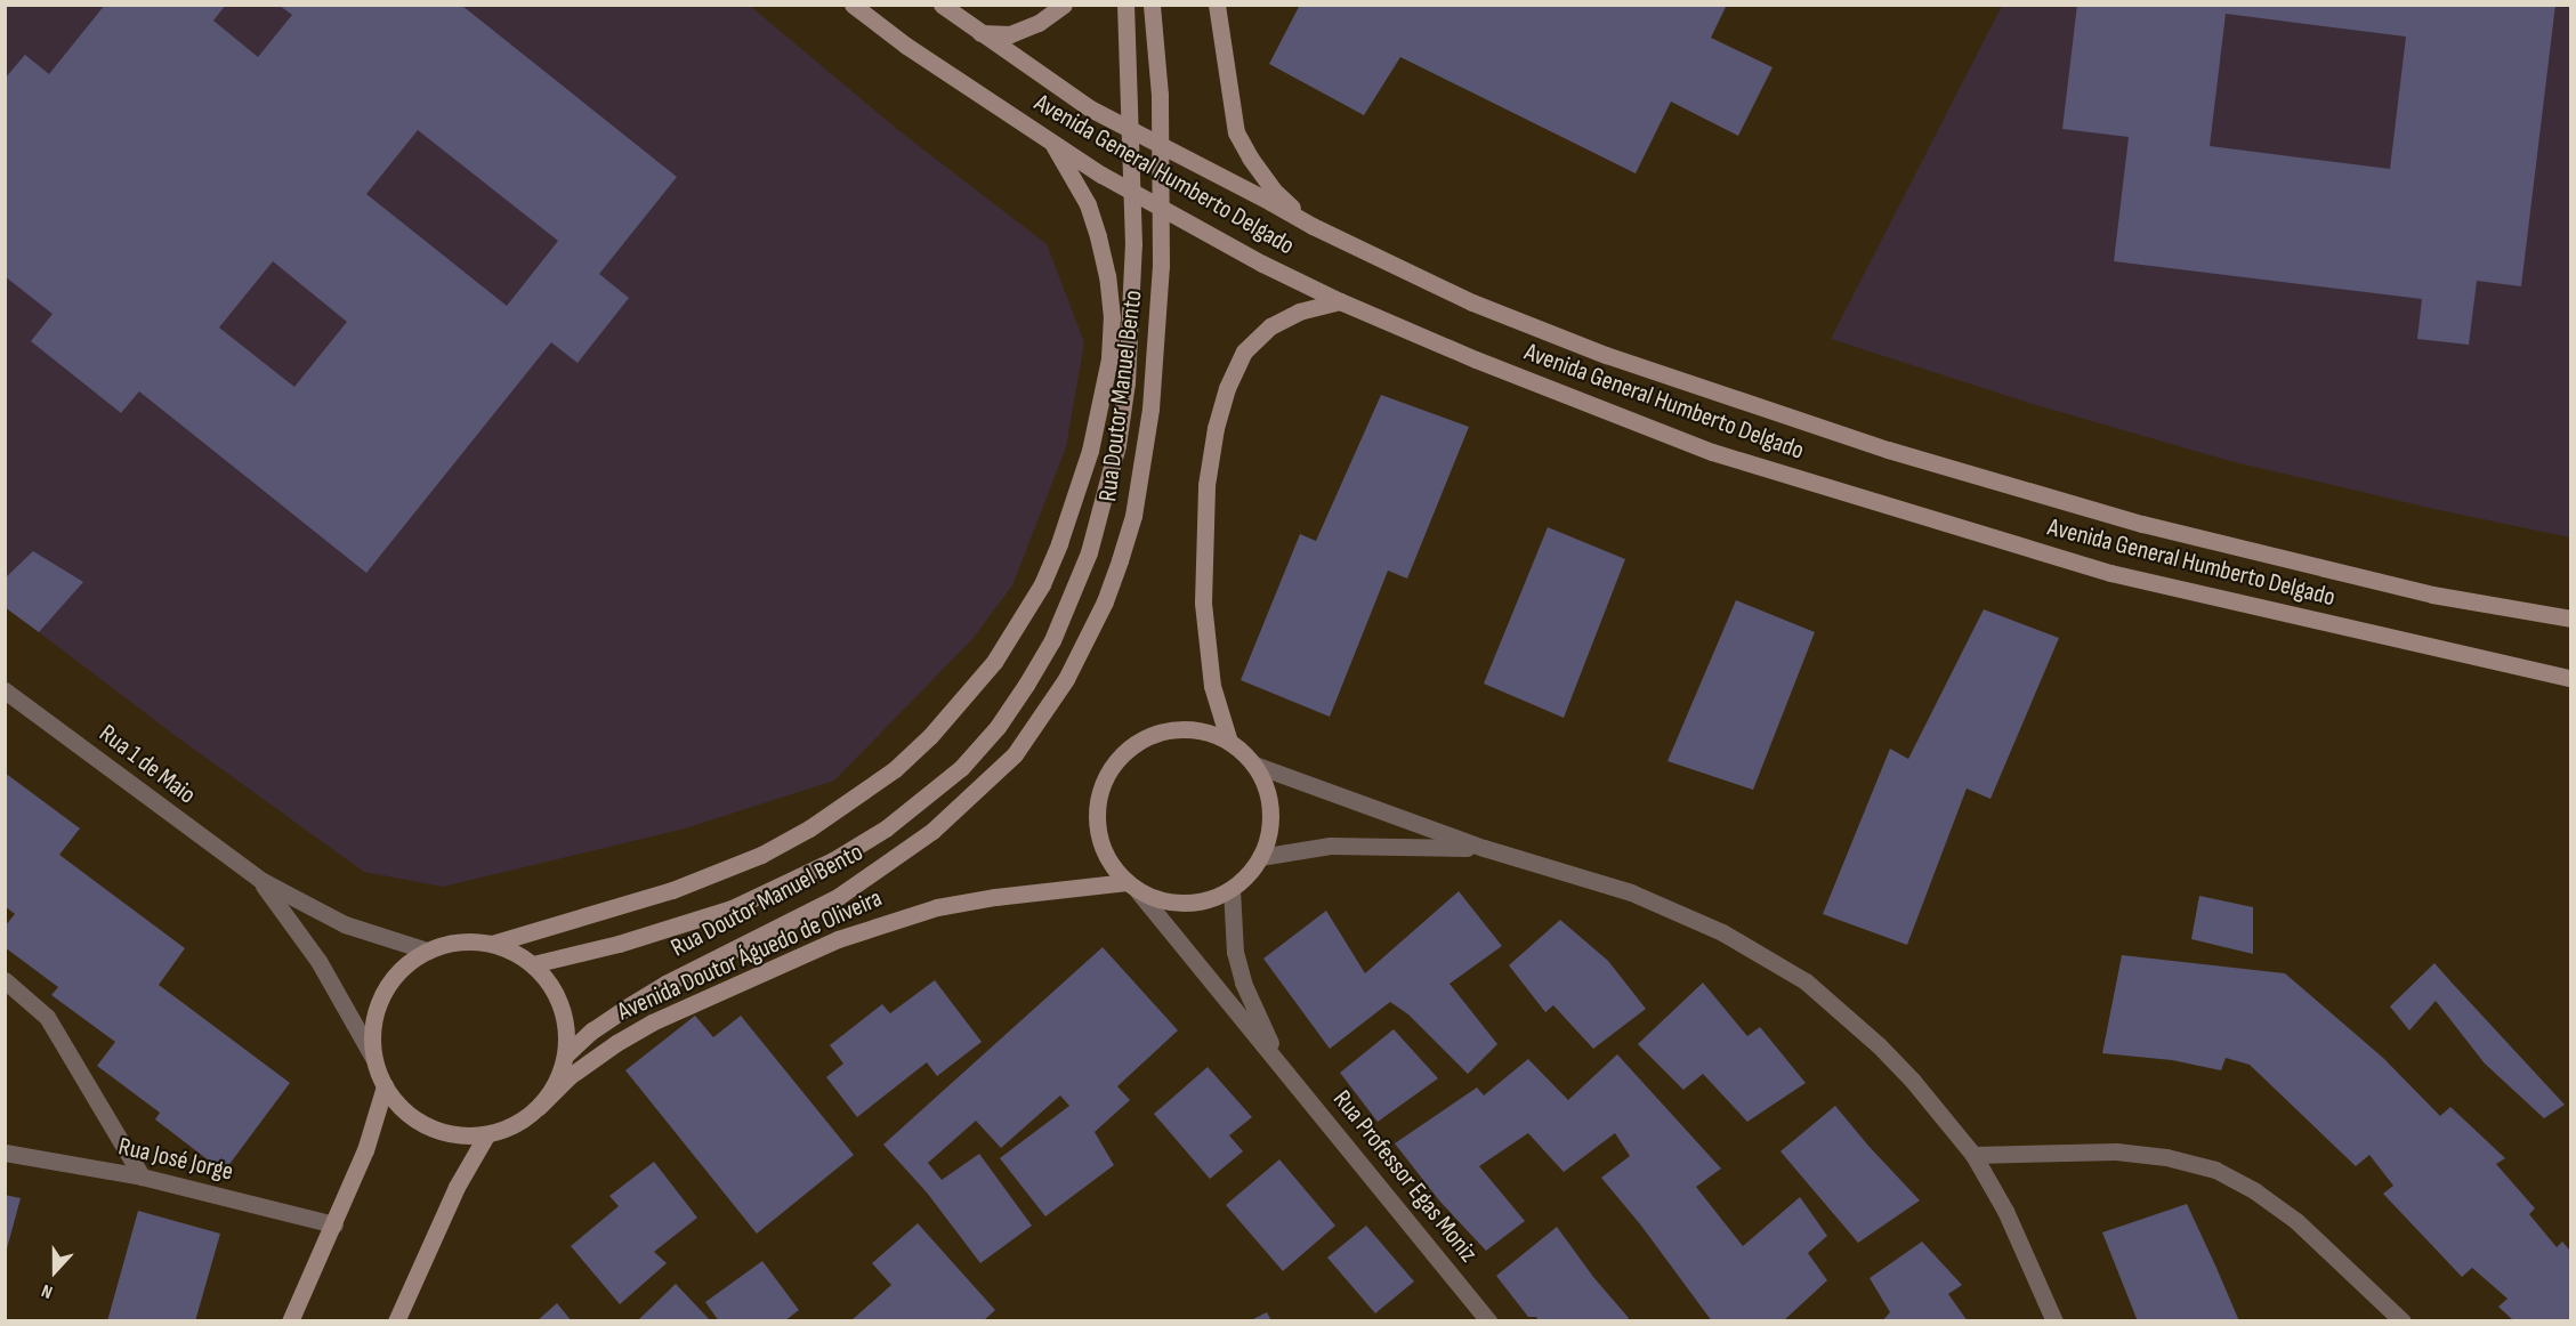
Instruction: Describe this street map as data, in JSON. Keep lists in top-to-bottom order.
{
  "streets": {
    "street": [
      "Avenida General Humberto Delgado",
      "Rua Doutor Manuel Bento",
      "Rua 1 de Maio",
      "Avenida Doutor Águedo de Oliveira",
      "Rua José Jorge",
      "Rua Professor Egas Moniz"
    ]
  },
  "crossings": [
    ["Rua Doutor Manuel Bento", "Avenida Doutor Águedo de Oliveira"],
    ["Avenida Doutor Águedo de Oliveira", "Rua Professor Egas Moniz"]
  ],
  "north": "bottom"
}
